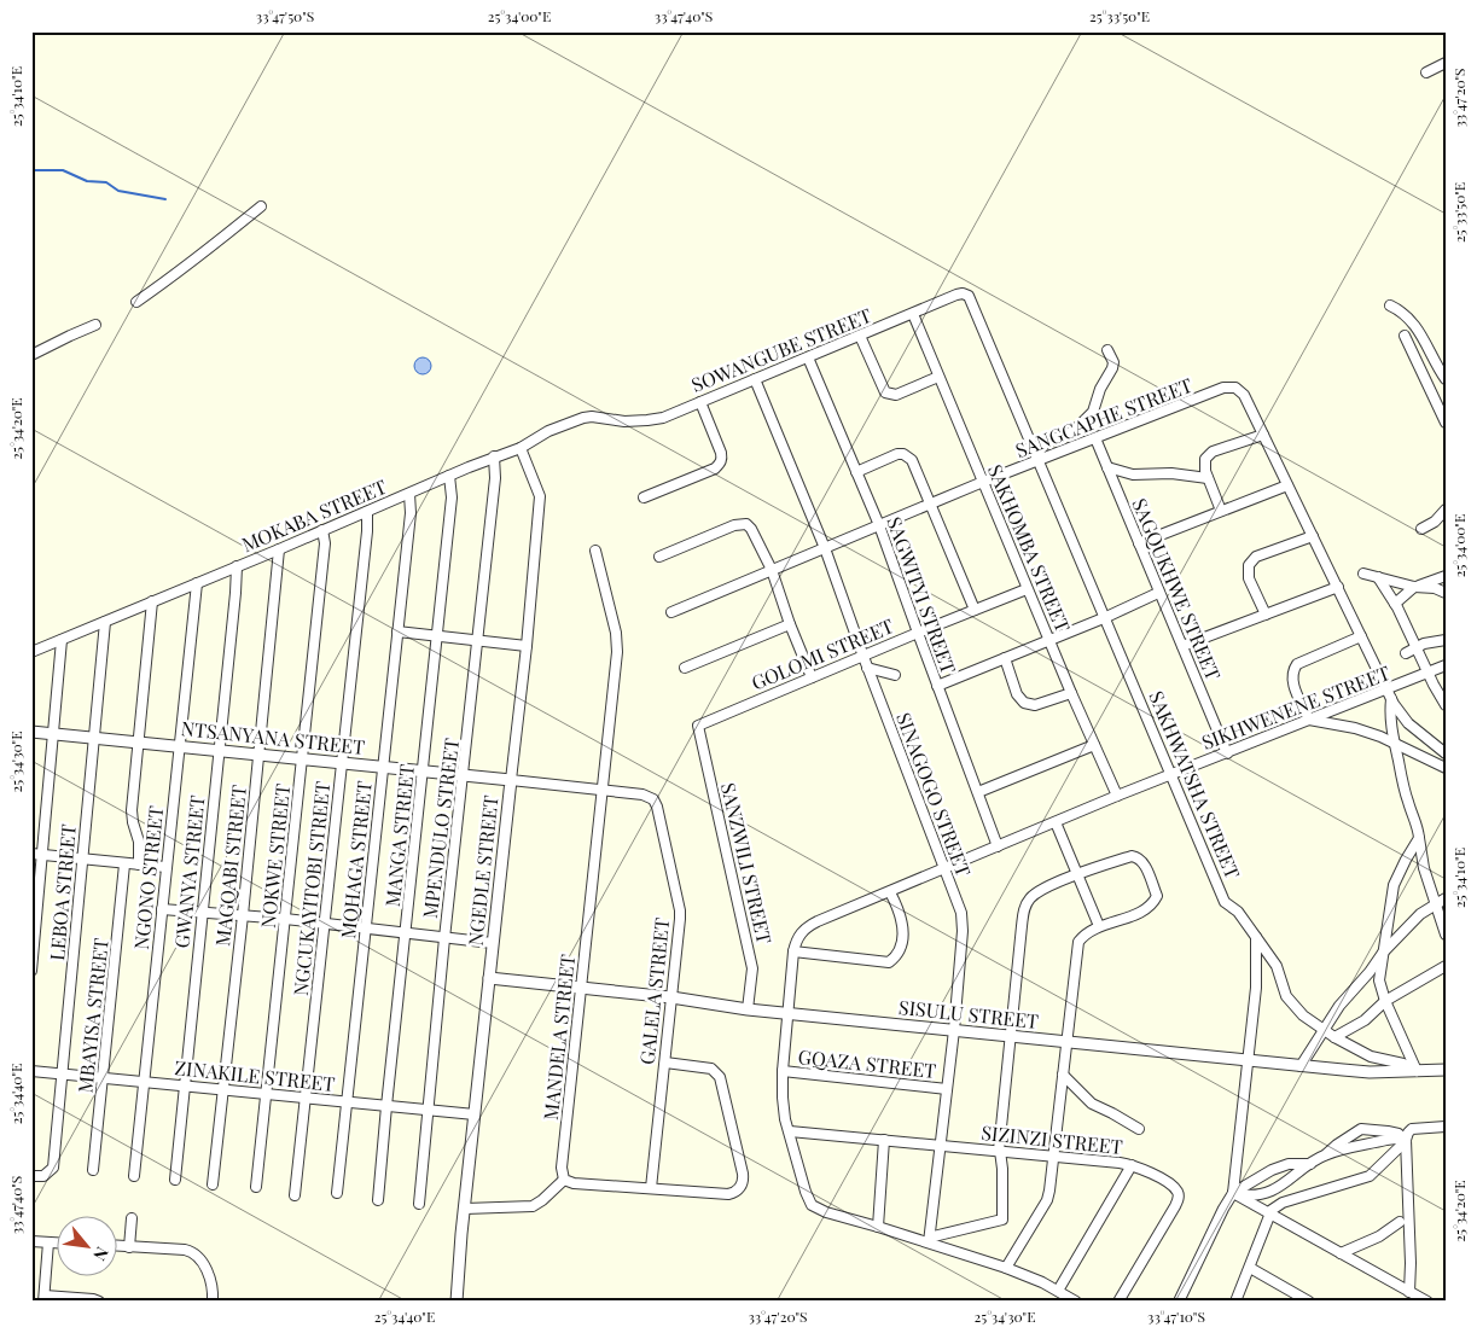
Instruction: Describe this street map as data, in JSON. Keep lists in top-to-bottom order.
{
  "streets": {
    "street": [
      "SOWANGUBE STREET",
      "SANGCAPHE STREET",
      "MOKABA STREET",
      "SAKHOMBA STREET",
      "SAGQUKHWE STREET",
      "SAGWITYI STREET",
      "GOLOMI STREET",
      "SIKHWENENE STREET",
      "NTSANYANA STREET",
      "SAKHWATSHA STREET",
      "SINAGOGO STREET",
      "MPENDULO STREET",
      "MANGA STREET",
      "NOKWE STREET",
      "MQHAGA STREET",
      "SANZWILI STREET",
      "MAGQABI STREET",
      "NGEDLE STREET",
      "GWANYA STREET",
      "NGONO STREET",
      "NGCUKAYITOBI STREET",
      "LEBOA STREET",
      "GALELA STREET",
      "SISULU STREET",
      "MBAYISA STREET",
      "MANDELA STREET",
      "GQAZA STREET",
      "ZINAKILE STREET",
      "SIZINZI STREET"
    ]
  },
  "crossings": [
    ["SOWANGUBE STREET", "MOKABA STREET"],
    ["SOWANGUBE STREET", "SAKHOMBA STREET"],
    ["SOWANGUBE STREET", "SAGWITYI STREET"],
    ["SOWANGUBE STREET", "SAKHWATSHA STREET"],
    ["SOWANGUBE STREET", "SINAGOGO STREET"],
    ["SANGCAPHE STREET", "SAKHOMBA STREET"],
    ["SANGCAPHE STREET", "SAGQUKHWE STREET"],
    ["SANGCAPHE STREET", "SAGWITYI STREET"],
    ["SANGCAPHE STREET", "SIKHWENENE STREET"],
    ["SANGCAPHE STREET", "SAKHWATSHA STREET"],
    ["SANGCAPHE STREET", "SINAGOGO STREET"],
    ["MOKABA STREET", "MPENDULO STREET"],
    ["MOKABA STREET", "MANGA STREET"],
    ["MOKABA STREET", "NOKWE STREET"],
    ["MOKABA STREET", "MQHAGA STREET"],
    ["MOKABA STREET", "MAGQABI STREET"],
    ["MOKABA STREET", "NGEDLE STREET"],
    ["MOKABA STREET", "GWANYA STREET"],
    ["MOKABA STREET", "NGONO STREET"],
    ["MOKABA STREET", "NGCUKAYITOBI STREET"],
    ["MOKABA STREET", "LEBOA STREET"],
    ["SAKHOMBA STREET", "GOLOMI STREET"],
    ["SAKHOMBA STREET", "SIKHWENENE STREET"],
    ["SAGQUKHWE STREET", "SIKHWENENE STREET"],
    ["SAGWITYI STREET", "GOLOMI STREET"],
    ["SAGWITYI STREET", "SIKHWENENE STREET"],
    ["GOLOMI STREET", "SINAGOGO STREET"],
    ["GOLOMI STREET", "SANZWILI STREET"],
    ["SIKHWENENE STREET", "SAKHWATSHA STREET"],
    ["SIKHWENENE STREET", "SINAGOGO STREET"],
    ["SIKHWENENE STREET", "SISULU STREET"],
    ["NTSANYANA STREET", "MPENDULO STREET"],
    ["NTSANYANA STREET", "MANGA STREET"],
    ["NTSANYANA STREET", "NOKWE STREET"],
    ["NTSANYANA STREET", "MQHAGA STREET"],
    ["NTSANYANA STREET", "MAGQABI STREET"],
    ["NTSANYANA STREET", "NGEDLE STREET"],
    ["NTSANYANA STREET", "GWANYA STREET"],
    ["NTSANYANA STREET", "NGONO STREET"],
    ["NTSANYANA STREET", "NGCUKAYITOBI STREET"],
    ["NTSANYANA STREET", "LEBOA STREET"],
    ["NTSANYANA STREET", "GALELA STREET"],
    ["SAKHWATSHA STREET", "SISULU STREET"],
    ["SINAGOGO STREET", "SISULU STREET"],
    ["SINAGOGO STREET", "GQAZA STREET"],
    ["SINAGOGO STREET", "SIZINZI STREET"],
    ["MPENDULO STREET", "ZINAKILE STREET"],
    ["MANGA STREET", "ZINAKILE STREET"],
    ["NOKWE STREET", "ZINAKILE STREET"],
    ["MQHAGA STREET", "ZINAKILE STREET"],
    ["SANZWILI STREET", "SISULU STREET"],
    ["MAGQABI STREET", "ZINAKILE STREET"],
    ["NGEDLE STREET", "GALELA STREET"],
    ["NGEDLE STREET", "SISULU STREET"],
    ["NGEDLE STREET", "ZINAKILE STREET"],
    ["GWANYA STREET", "ZINAKILE STREET"],
    ["NGONO STREET", "ZINAKILE STREET"],
    ["NGCUKAYITOBI STREET", "ZINAKILE STREET"],
    ["LEBOA STREET", "ZINAKILE STREET"],
    ["GALELA STREET", "SISULU STREET"],
    ["GALELA STREET", "MANDELA STREET"],
    ["SISULU STREET", "MANDELA STREET"],
    ["MBAYISA STREET", "ZINAKILE STREET"]
  ],
  "north": "bottom right",
  "coordinates": [
    "33°47'50\"S",
    "25°34'00\"E",
    "33°47'40\"S",
    "25°33'50\"E",
    "25°34'10\"E",
    "33°47'20\"S",
    "25°34'20\"E",
    "25°34'30\"E",
    "25°34'40\"E",
    "33°47'10\"S"
  ]
}
